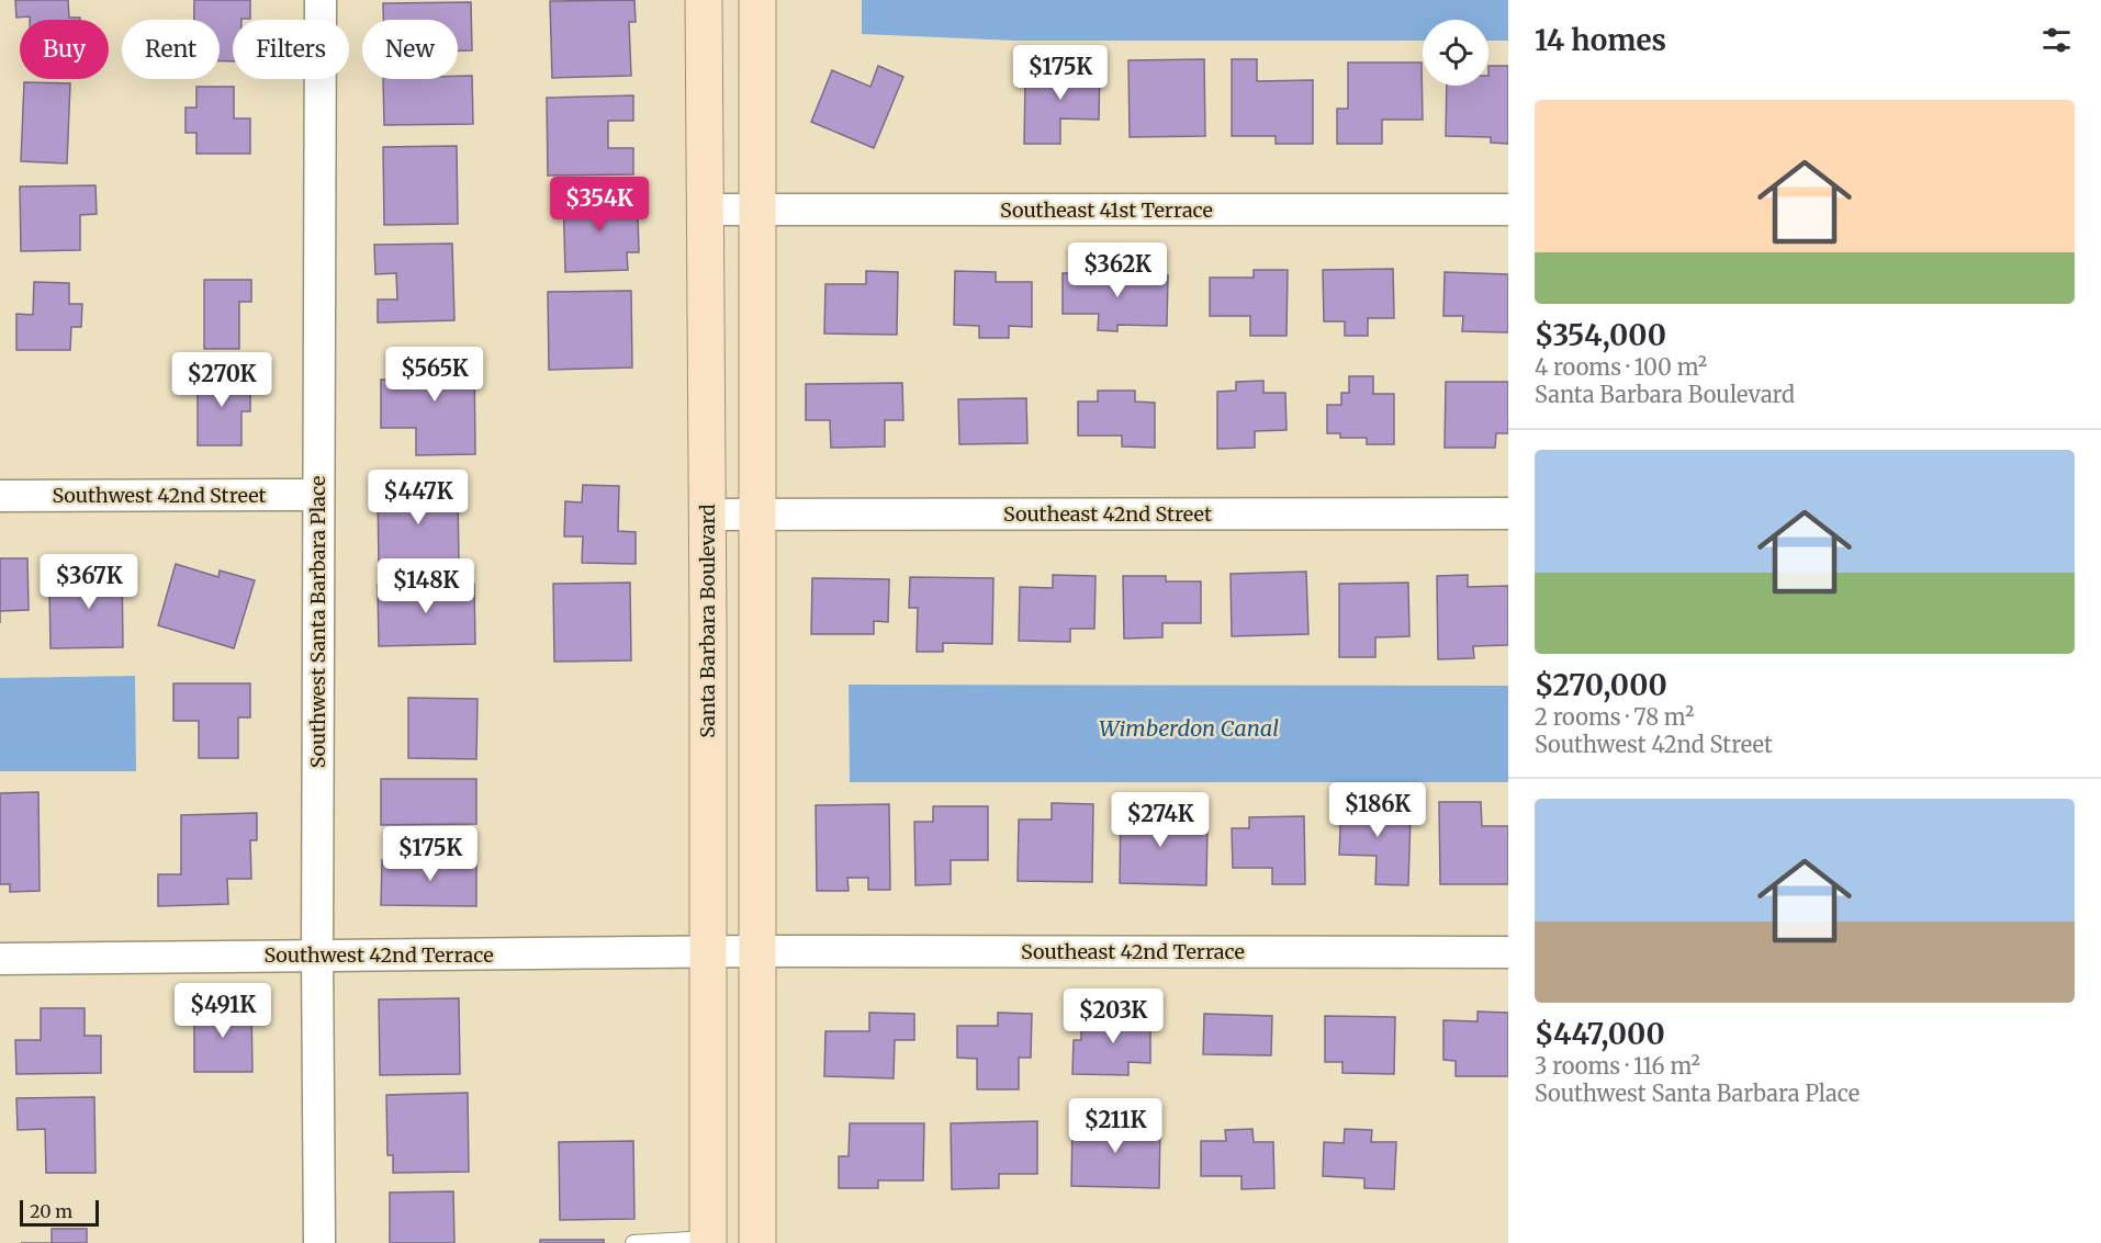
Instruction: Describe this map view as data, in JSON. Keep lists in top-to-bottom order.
{
  "streets": {
    "main road": ["Santa Barbara Boulevard"],
    "street": [
      "Southeast 41st Terrace",
      "Southwest 42nd Street",
      "Southeast 42nd Street",
      "Southwest Santa Barbara Place",
      "Southeast 42nd Terrace",
      "Southwest 42nd Terrace"
    ]
  },
  "crossings": [
    ["Southeast 41st Terrace", "Santa Barbara Boulevard"],
    ["Southwest 42nd Street", "Southwest Santa Barbara Place"],
    ["Southeast 42nd Street", "Santa Barbara Boulevard"],
    ["Santa Barbara Boulevard", "Southwest 42nd Terrace"],
    ["Southwest Santa Barbara Place", "Southwest 42nd Terrace"],
    ["Southeast 42nd Terrace", "Southwest 42nd Terrace"]
  ],
  "water": ["Wimberdon Canal"],
  "scale_bar": "20 m",
  "page": {
    "heading": "14 homes",
    "chip": [
      "Buy",
      "Rent",
      "Filters",
      "New"
    ],
    "price": [
      "$175K",
      "$354K",
      "$362K",
      "$565K",
      "$270K",
      "$447K",
      "$367K",
      "$148K",
      "$186K",
      "$274K",
      "$175K",
      "$491K",
      "$203K",
      "$211K"
    ],
    "list": [
      {
        "name": "$354,000",
        "note": "4 rooms · 100 m² · Santa Barbara Boulevard"
      },
      {
        "name": "$270,000",
        "note": "2 rooms · 78 m² · Southwest 42nd Street"
      },
      {
        "name": "$447,000",
        "note": "3 rooms · 116 m² · Southwest Santa Barbara Place"
      }
    ],
    "scale": "20 m"
  }
}
